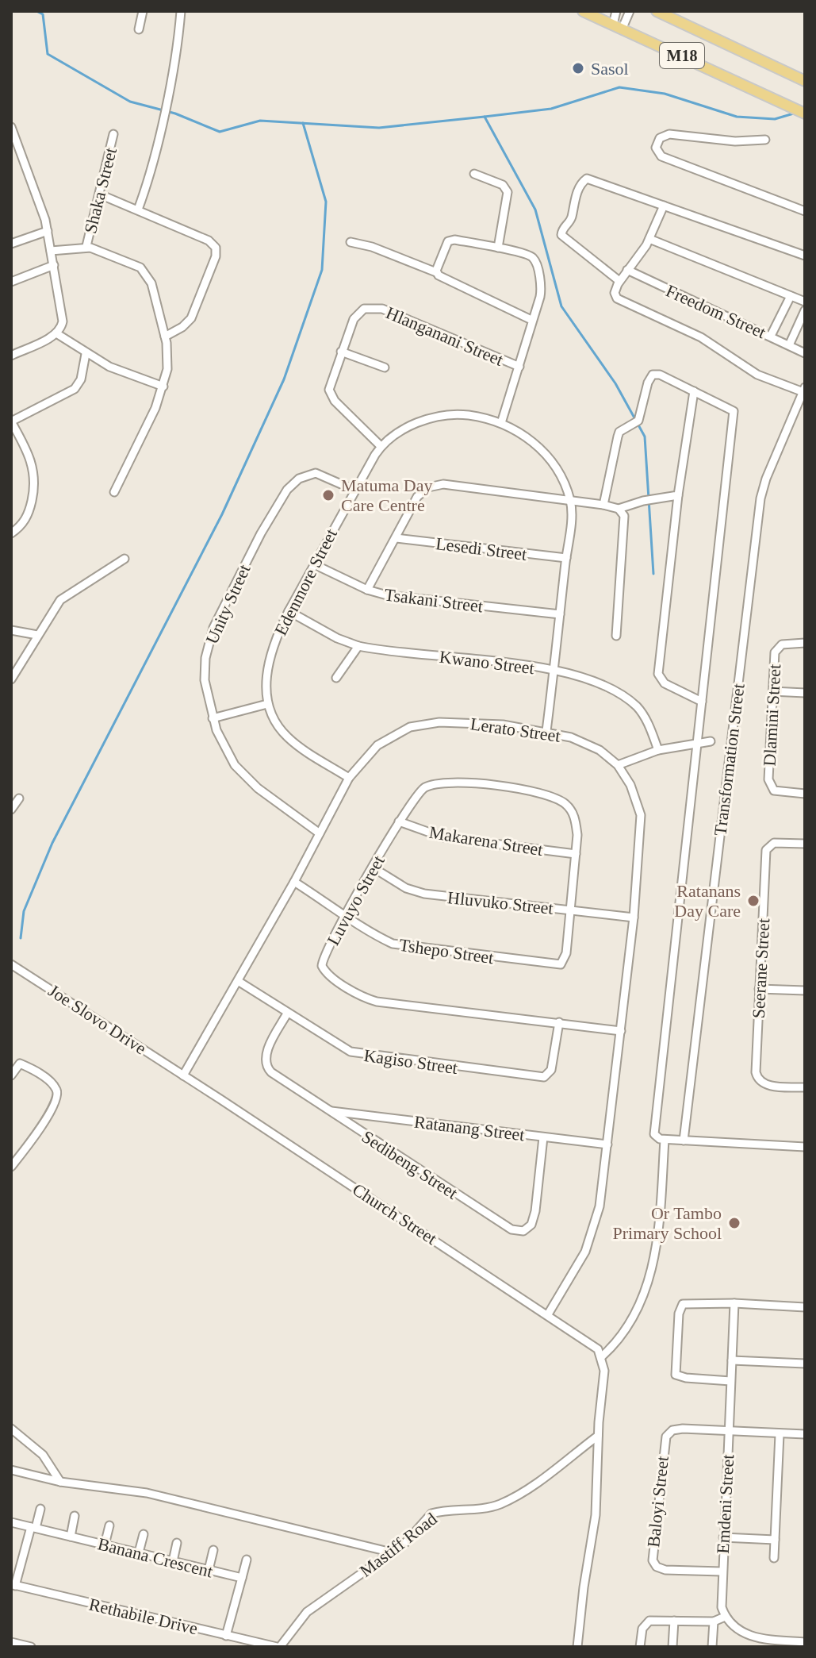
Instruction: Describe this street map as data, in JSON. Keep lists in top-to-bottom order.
{
  "streets": {
    "main road": ["M18"],
    "street": [
      "Shaka Street",
      "Freedom Street",
      "Hlanganani Street",
      "Lesedi Street",
      "Edenmore Street",
      "Tsakani Street",
      "Unity Street",
      "Kwano Street",
      "Dlamini Street",
      "Lerato Street",
      "Transformation Street",
      "Makarena Street",
      "Luvuyo Street",
      "Hluvuko Street",
      "Tshepo Street",
      "Seerane Street",
      "Joe Slovo Drive",
      "Kagiso Street",
      "Ratanang Street",
      "Sedibeng Street",
      "Church Street",
      "Baloyi Street",
      "Emdeni Street",
      "Mastiff Road",
      "Banana Crescent",
      "Rethabile Drive"
    ]
  },
  "crossings": [
    ["Hlanganani Street", "Edenmore Street"],
    ["Edenmore Street", "Tsakani Street"],
    ["Edenmore Street", "Unity Street"],
    ["Edenmore Street", "Kwano Street"],
    ["Edenmore Street", "Lerato Street"],
    ["Unity Street", "Lerato Street"],
    ["Lerato Street", "Luvuyo Street"],
    ["Lerato Street", "Hluvuko Street"],
    ["Lerato Street", "Tshepo Street"],
    ["Lerato Street", "Joe Slovo Drive"],
    ["Lerato Street", "Kagiso Street"],
    ["Lerato Street", "Ratanang Street"],
    ["Lerato Street", "Church Street"],
    ["Makarena Street", "Luvuyo Street"],
    ["Luvuyo Street", "Hluvuko Street"],
    ["Luvuyo Street", "Tshepo Street"],
    ["Luvuyo Street", "Kagiso Street"],
    ["Hluvuko Street", "Tshepo Street"],
    ["Joe Slovo Drive", "Church Street"],
    ["Kagiso Street", "Sedibeng Street"],
    ["Ratanang Street", "Sedibeng Street"],
    ["Baloyi Street", "Emdeni Street"],
    ["Mastiff Road", "Rethabile Drive"]
  ],
  "places": [
    "Sasol",
    "Matuma Day Care Centre",
    "Ratanans Day Care",
    "Or Tambo Primary School"
  ]
}
